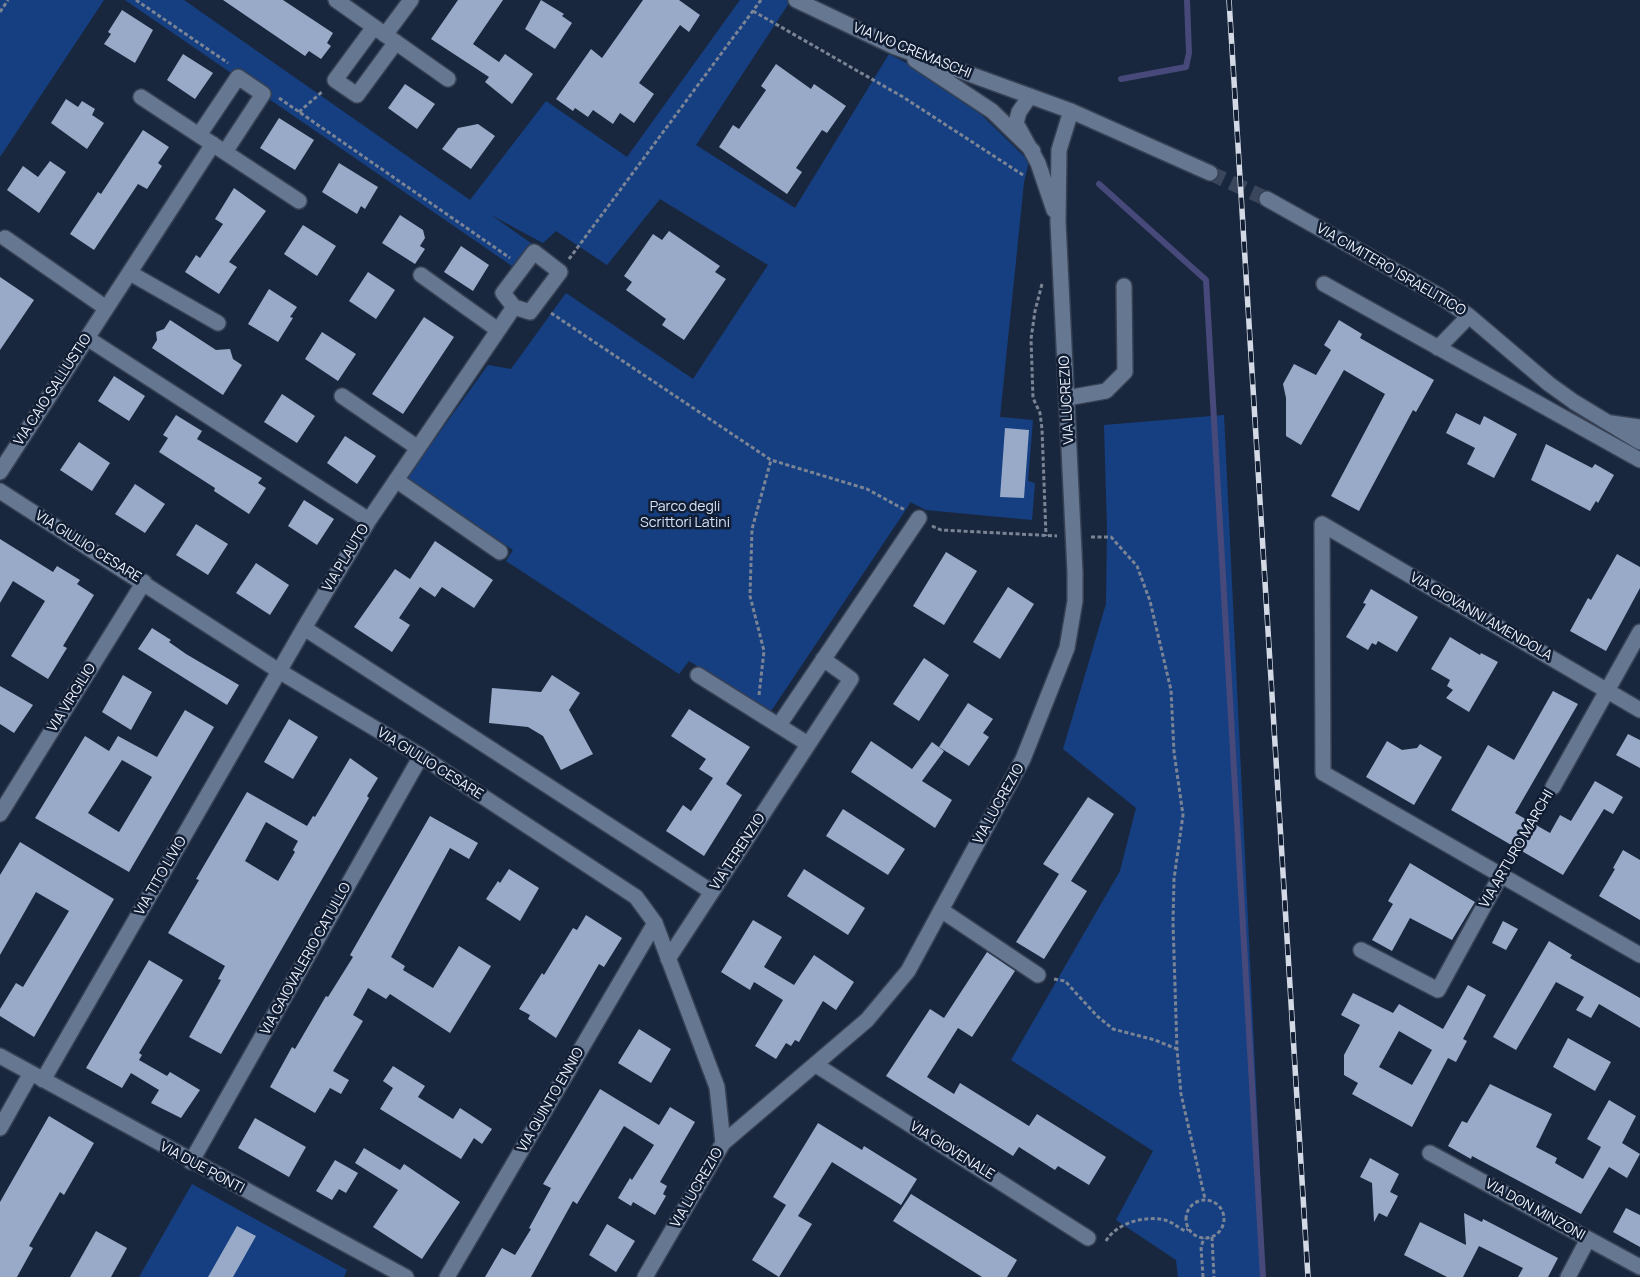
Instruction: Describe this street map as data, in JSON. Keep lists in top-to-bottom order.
{
  "streets": {
    "street": [
      "VIA IVO CREMASCHI",
      "VIA CIMITERO ISRAELITICO",
      "VIA CAIO SALLUSTIO",
      "VIA LUCREZIO",
      "VIA GIULIO CESARE",
      "VIA PLAUTO",
      "VIA GIOVANNI AMENDOLA",
      "VIA VIRGILIO",
      "VIA ARTURO MARCHI",
      "VIA TERENZIO",
      "VIA TITO LIVIO",
      "VIA GAIOVALERIO CATULLO",
      "VIA QUINTO ENNIO",
      "VIA GIOVENALE",
      "VIA DUE PONTI",
      "VIA DON MINZONI"
    ]
  },
  "crossings": [
    ["VIA IVO CREMASCHI", "VIA LUCREZIO"],
    ["VIA LUCREZIO", "VIA GIULIO CESARE"],
    ["VIA LUCREZIO", "VIA GIOVENALE"],
    ["VIA GIULIO CESARE", "VIA PLAUTO"],
    ["VIA GIULIO CESARE", "VIA VIRGILIO"],
    ["VIA GIULIO CESARE", "VIA TERENZIO"],
    ["VIA GIULIO CESARE", "VIA TITO LIVIO"],
    ["VIA GIULIO CESARE", "VIA GAIOVALERIO CATULLO"],
    ["VIA GIULIO CESARE", "VIA QUINTO ENNIO"],
    ["VIA PLAUTO", "VIA TITO LIVIO"],
    ["VIA GIOVANNI AMENDOLA", "VIA ARTURO MARCHI"],
    ["VIA TITO LIVIO", "VIA DUE PONTI"],
    ["VIA GAIOVALERIO CATULLO", "VIA DUE PONTI"]
  ],
  "parks": ["Parco degli Scrittori Latini"]
}
